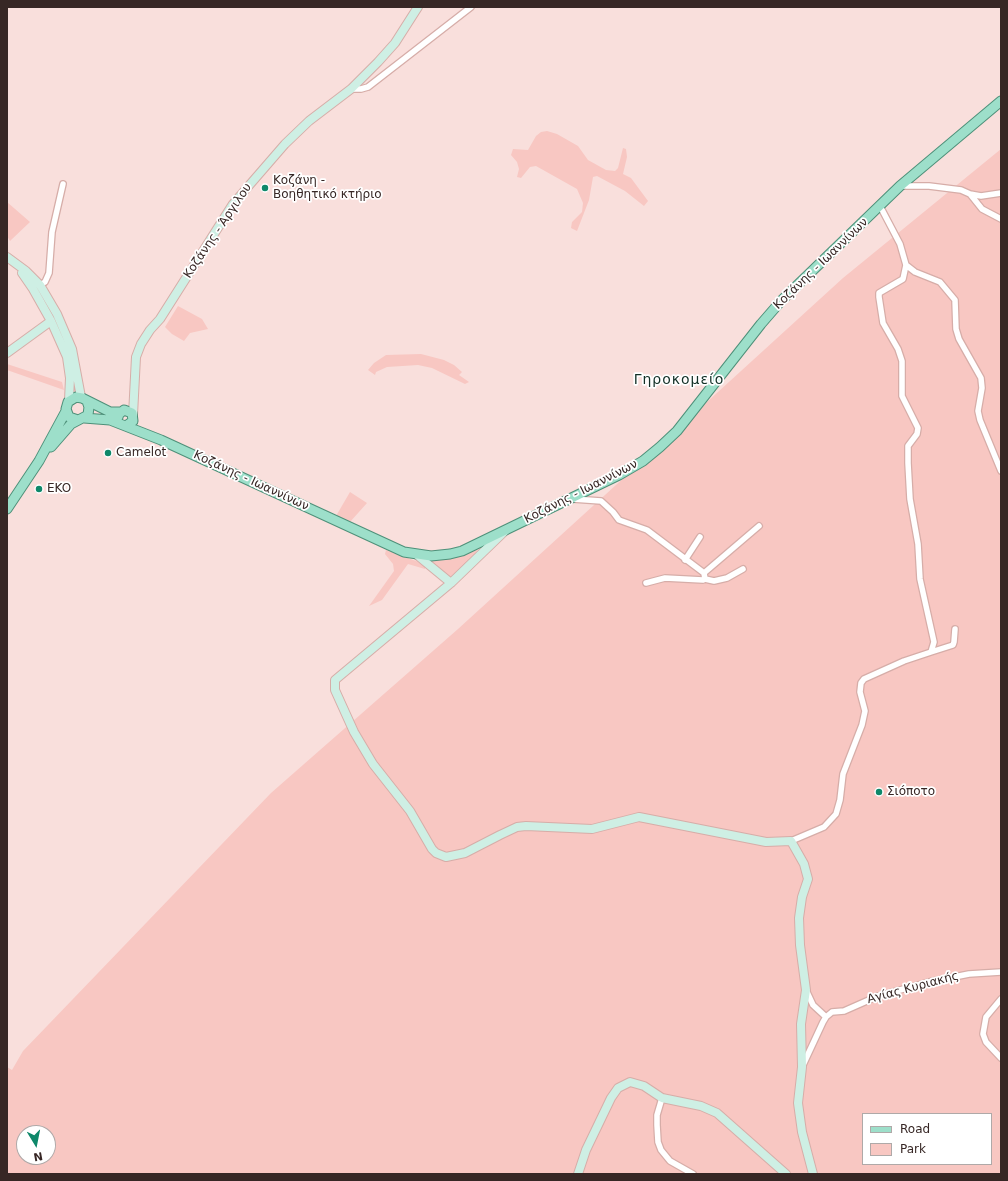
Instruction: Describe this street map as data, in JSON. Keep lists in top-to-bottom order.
{
  "streets": {
    "main road": ["Κοζάνης - Ιωαννίνων"],
    "street": ["Κοζάνης - Άργιλου", "Αγίας Κυριακής"]
  },
  "crossings": [
    ["Κοζάνης - Άργιλου", "Κοζάνης - Ιωαννίνων"]
  ],
  "districts": ["Γηροκομείο"],
  "places": [
    "Κοζάνη - Βοηθητικό κτήριο",
    "Camelot",
    "EKO",
    "Σιόποτο"
  ],
  "legend": ["Road", "Park"],
  "north": "bottom"
}
